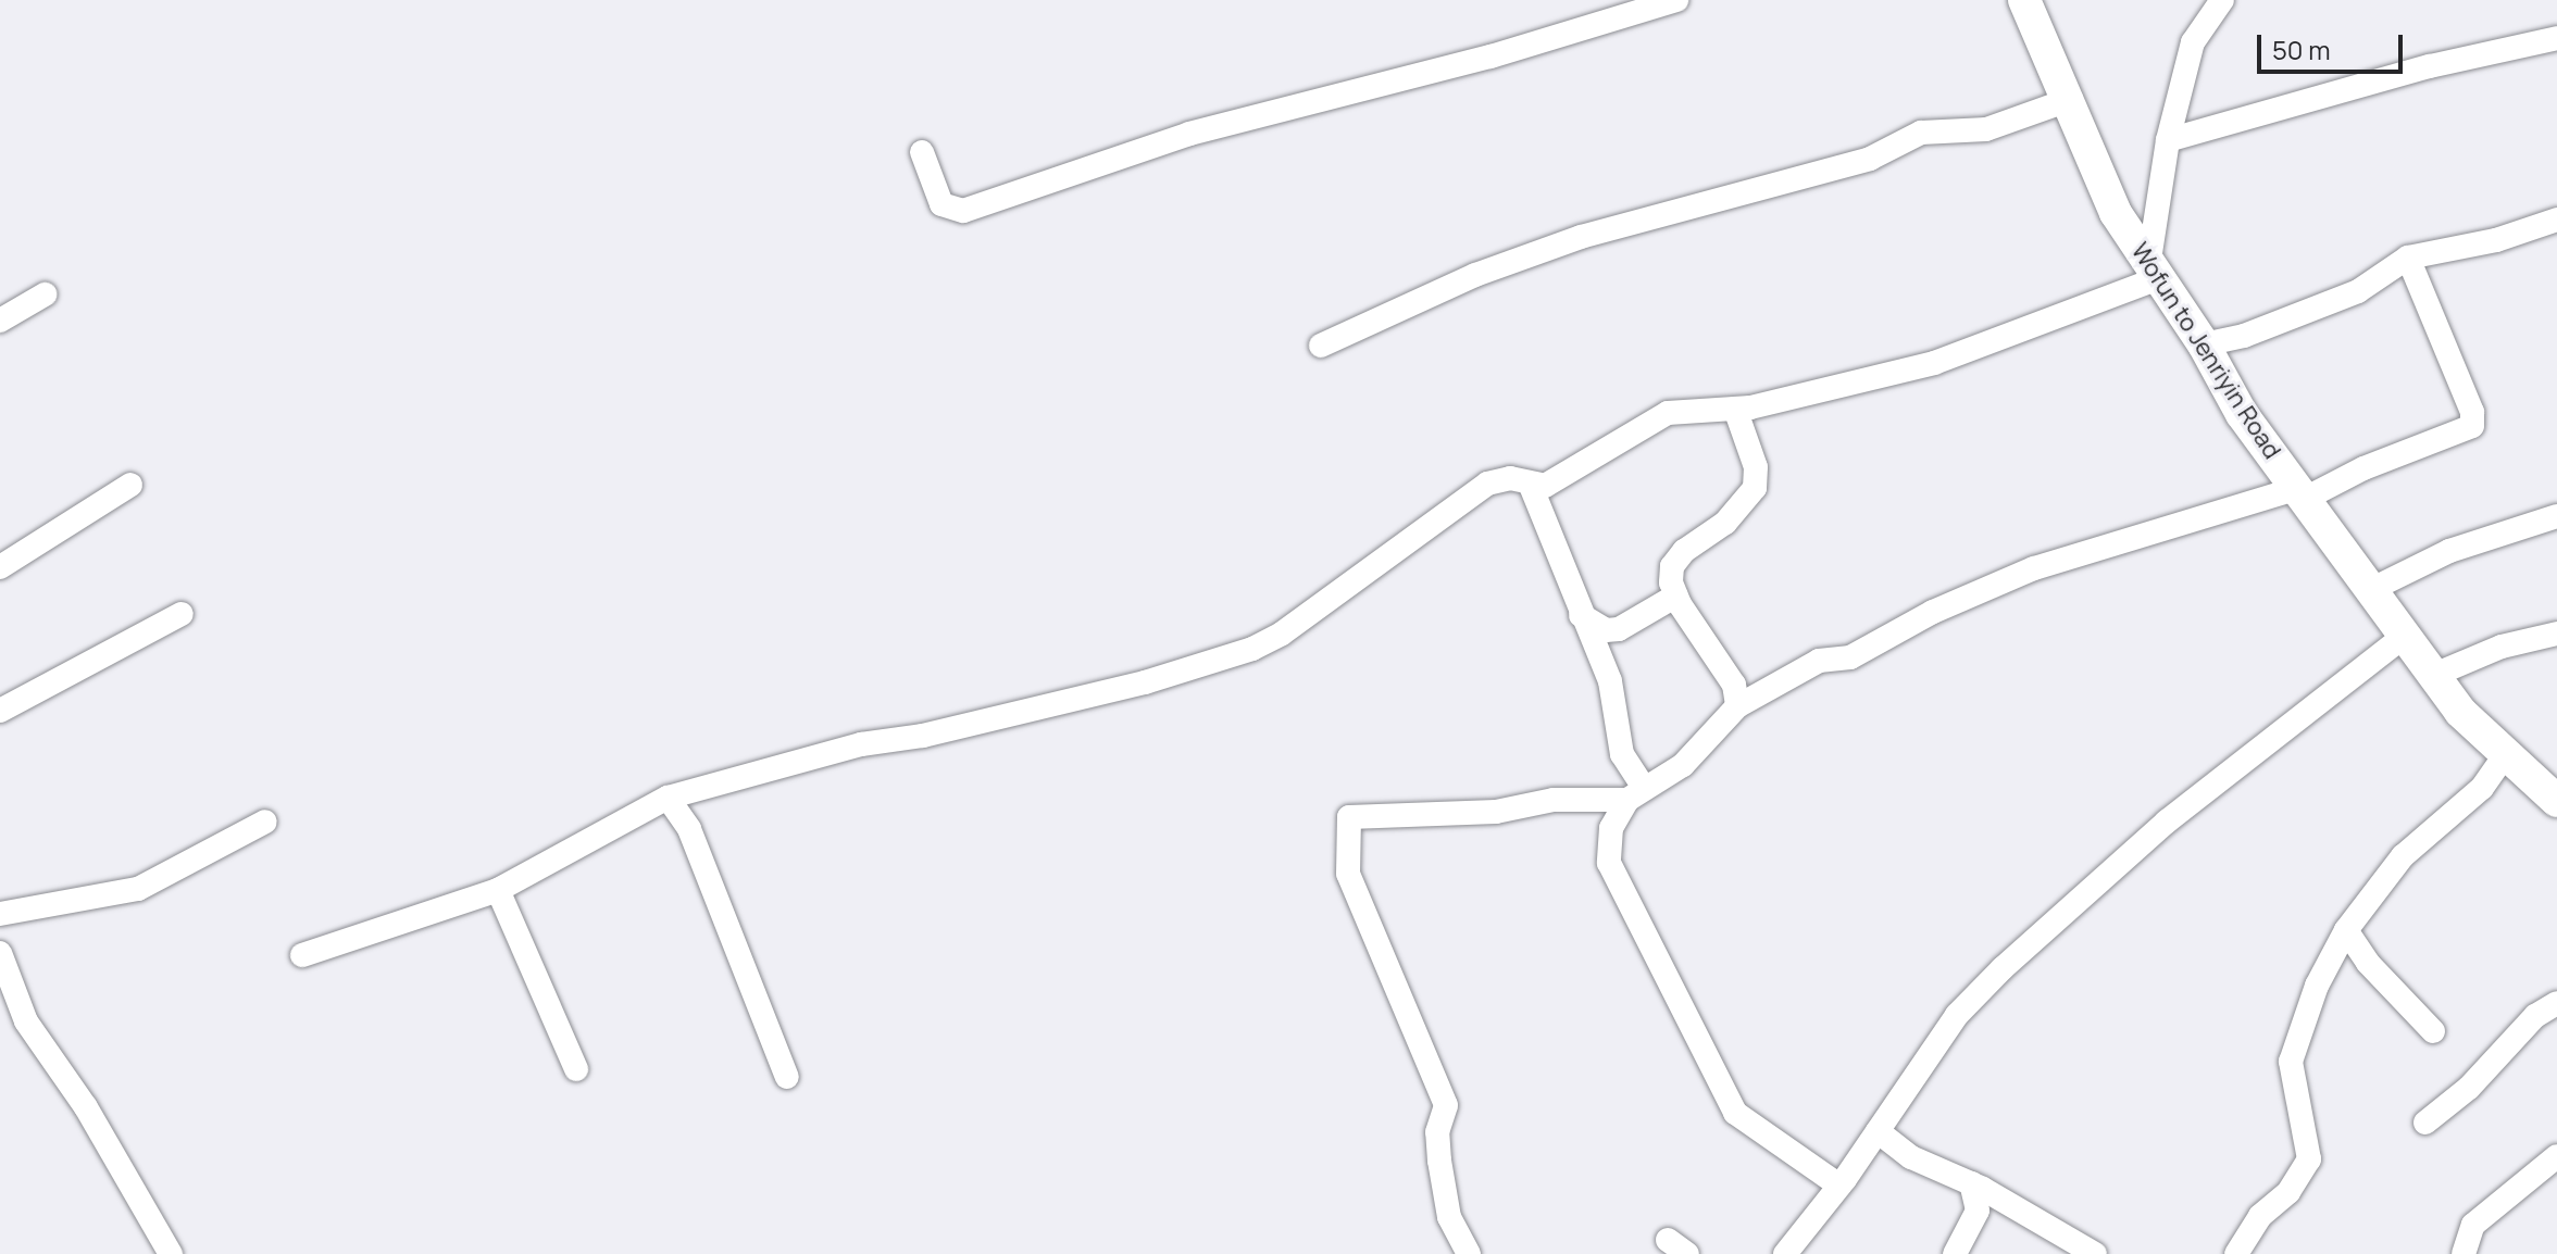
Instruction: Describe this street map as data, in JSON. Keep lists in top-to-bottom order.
{
  "streets": {
    "street": ["Wofun to Jenriyin Road"]
  },
  "scale_bar": "50 m"
}
